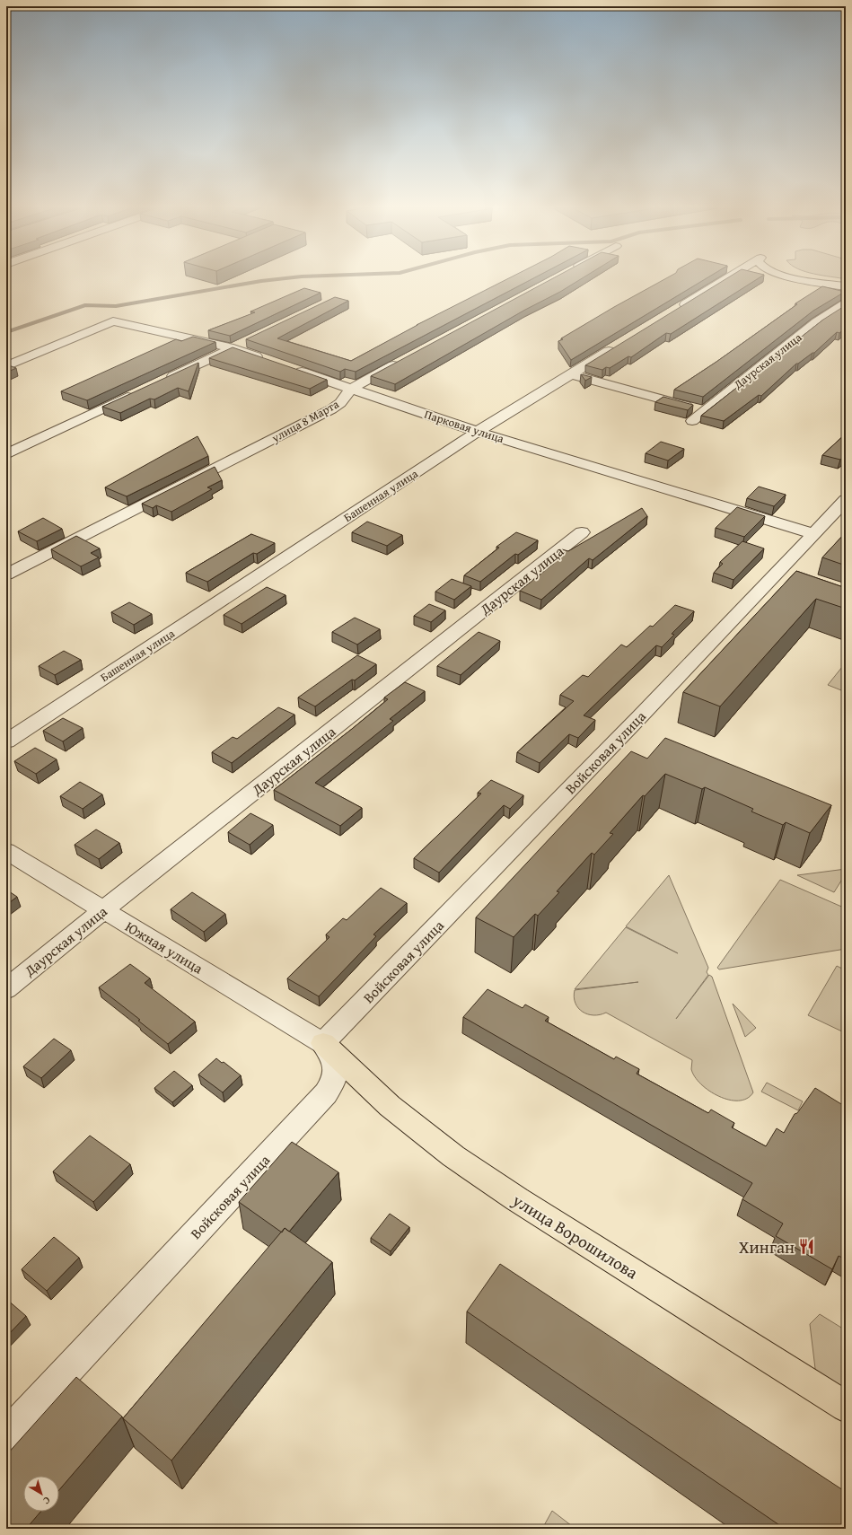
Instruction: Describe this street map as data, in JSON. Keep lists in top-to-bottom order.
{
  "streets": {
    "main road": ["улица Ворошилова"],
    "street": [
      "Даурская улица",
      "улица 8 Марта",
      "Парковая улица",
      "Башенная улица",
      "Войсковая улица",
      "Южная улица"
    ]
  },
  "crossings": [
    ["Даурская улица", "Южная улица"],
    ["улица 8 Марта", "Парковая улица"],
    ["Парковая улица", "Башенная улица"],
    ["Парковая улица", "Войсковая улица"],
    ["Войсковая улица", "Южная улица"],
    ["Войсковая улица", "улица Ворошилова"],
    ["Южная улица", "улица Ворошилова"]
  ],
  "places": {
    "restaurant": ["Хинган"]
  },
  "north": "bottom right"
}
